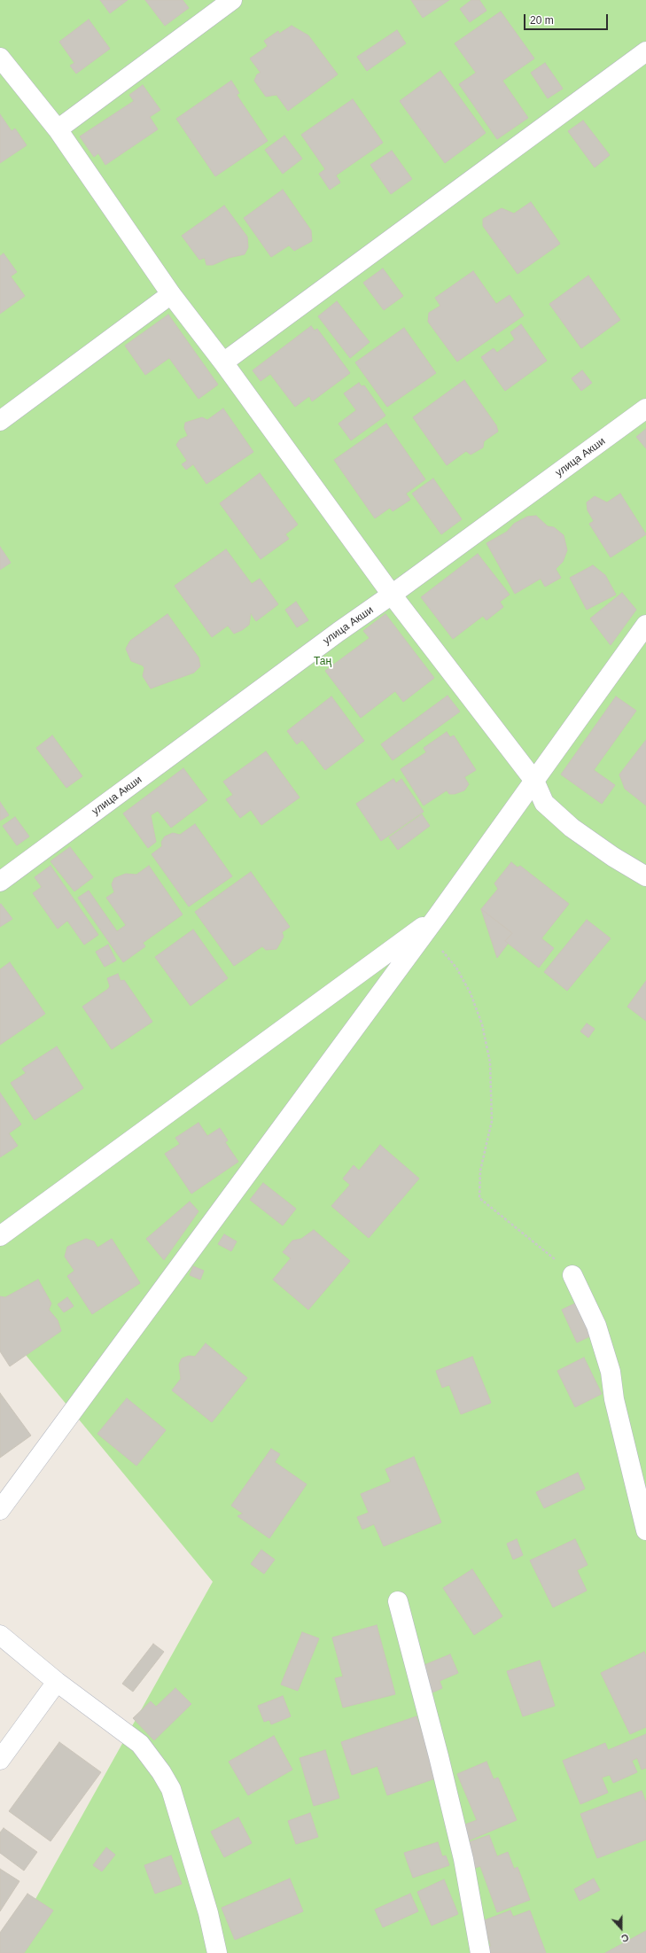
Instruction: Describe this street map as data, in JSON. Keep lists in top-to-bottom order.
{
  "streets": {
    "street": ["улица Акши"]
  },
  "parks": ["Таң"],
  "scale_bar": "20 m",
  "north": "bottom"
}
